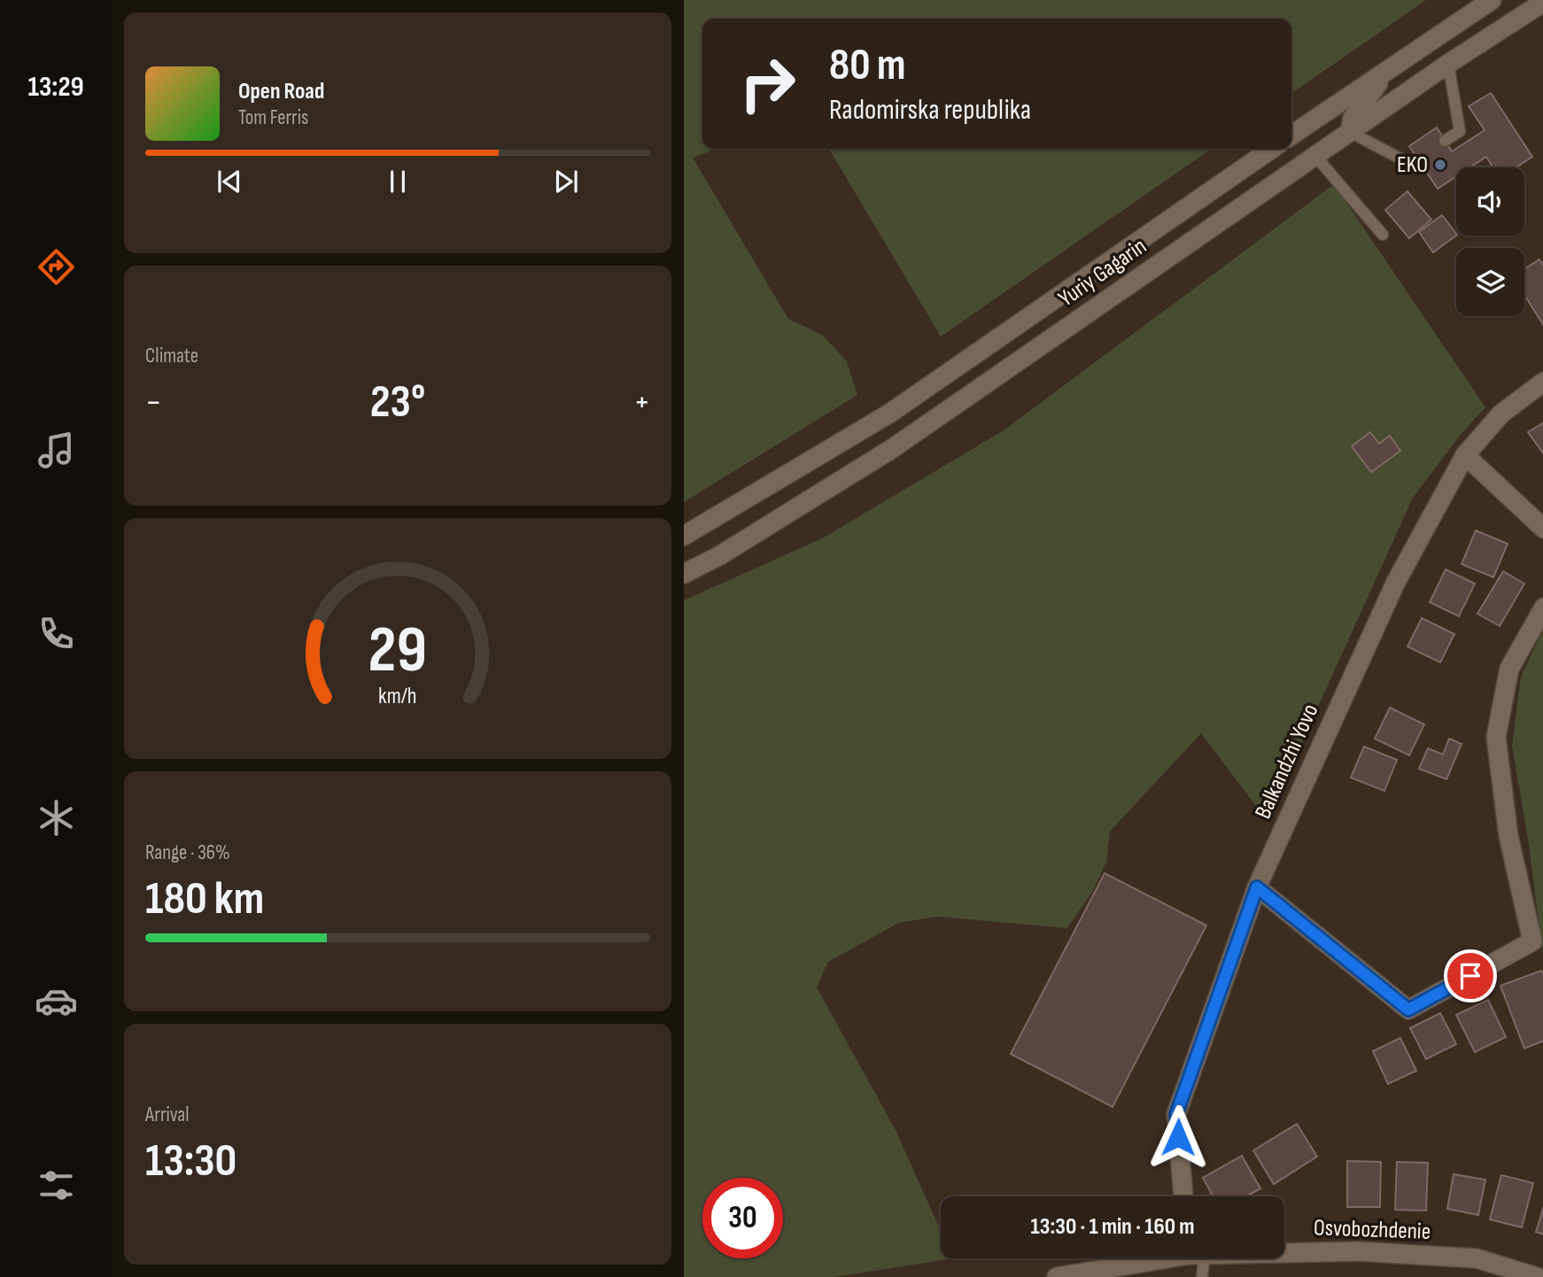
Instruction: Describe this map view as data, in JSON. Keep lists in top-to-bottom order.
{
  "streets": {
    "street": ["Yuriy Gagarin", "Balkandzhi Yovo", "Osvobozhdenie"]
  },
  "places": ["EKO"],
  "page": {
    "tabs": "13:29",
    "turn": ["80 m", "Radomirska republika"],
    "song": ["Open Road", "Tom Ferris"],
    "tile": [
      "Climate",
      ["Range · 36%", "180 km"],
      ["Arrival", "13:30"]
    ],
    "heat": ["−", "23°", "+"],
    "limit": "30",
    "trip": "13:30 · 1 min · 160 m",
    "gauge": ["29", "km/h"]
  }
}
